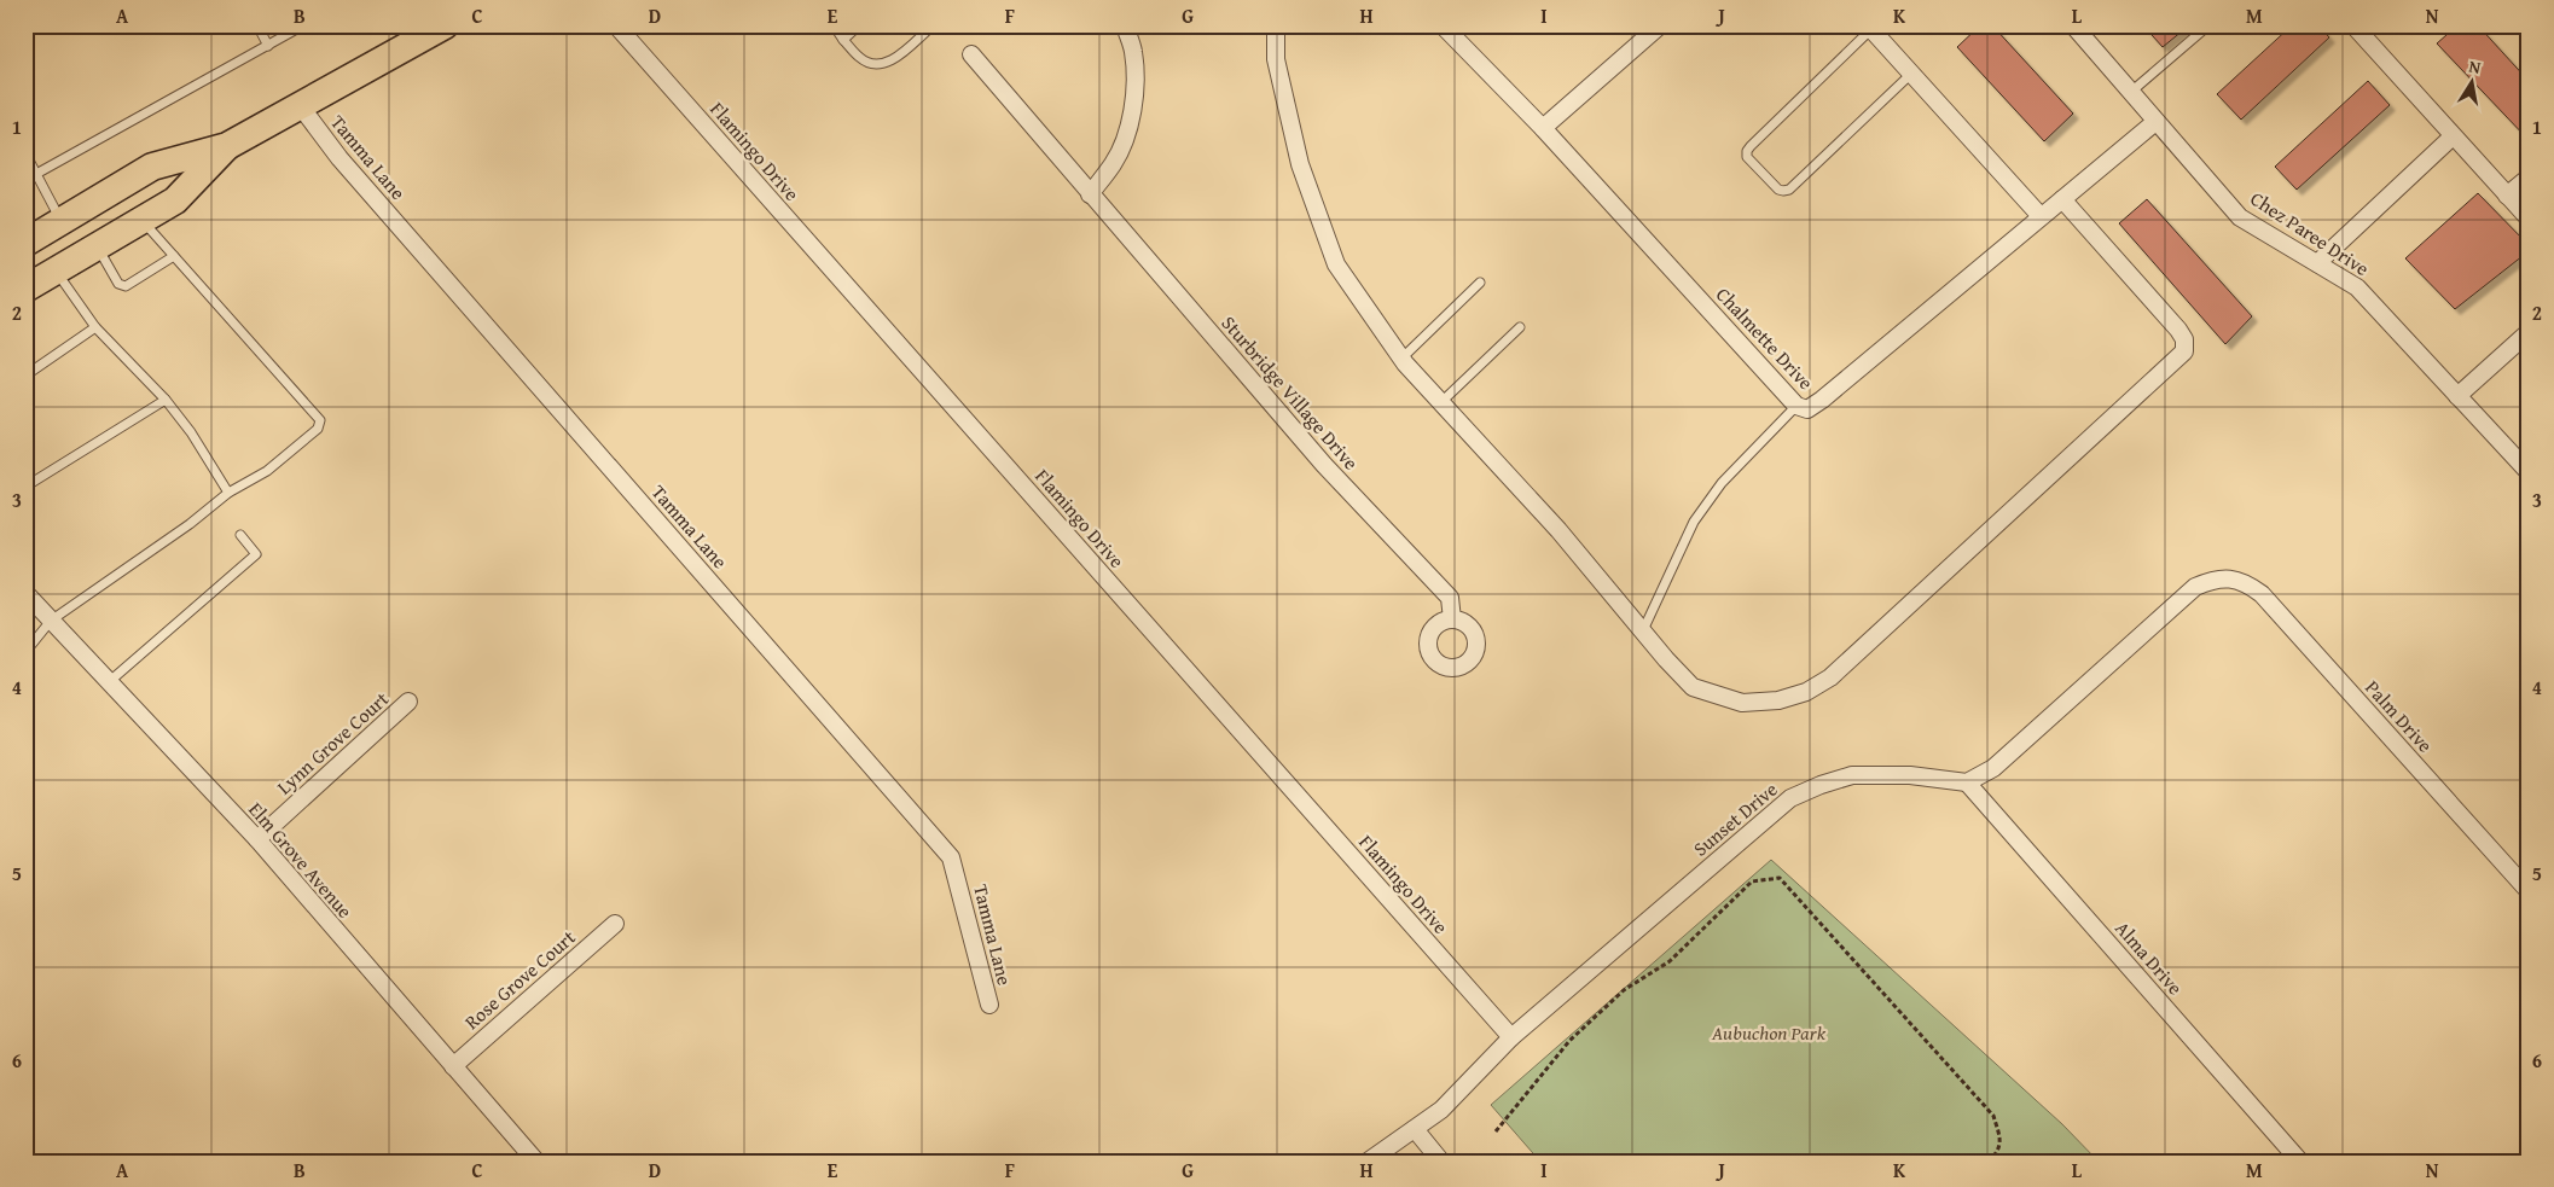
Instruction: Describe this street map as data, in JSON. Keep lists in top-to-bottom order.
{
  "streets": {
    "street": [
      "Flamingo Drive",
      "Tamma Lane",
      "Chez Paree Drive",
      "Chalmette Drive",
      "Sturbridge Village Drive",
      "Palm Drive",
      "Lynn Grove Court",
      "Sunset Drive",
      "Elm Grove Avenue",
      "Alma Drive",
      "Rose Grove Court"
    ]
  },
  "crossings": [
    ["Flamingo Drive", "Sunset Drive"],
    ["Chez Paree Drive", "Chalmette Drive"],
    ["Palm Drive", "Sunset Drive"],
    ["Palm Drive", "Alma Drive"],
    ["Lynn Grove Court", "Elm Grove Avenue"],
    ["Sunset Drive", "Alma Drive"],
    ["Elm Grove Avenue", "Rose Grove Court"]
  ],
  "parks": ["Aubuchon Park"],
  "north": "top",
  "grid": {
    "columns": [
      "A",
      "B",
      "C",
      "D",
      "E",
      "F",
      "G",
      "H",
      "I",
      "J",
      "K",
      "L",
      "M",
      "N"
    ],
    "rows": [
      "1",
      "2",
      "3",
      "4",
      "5",
      "6"
    ]
  }
}
